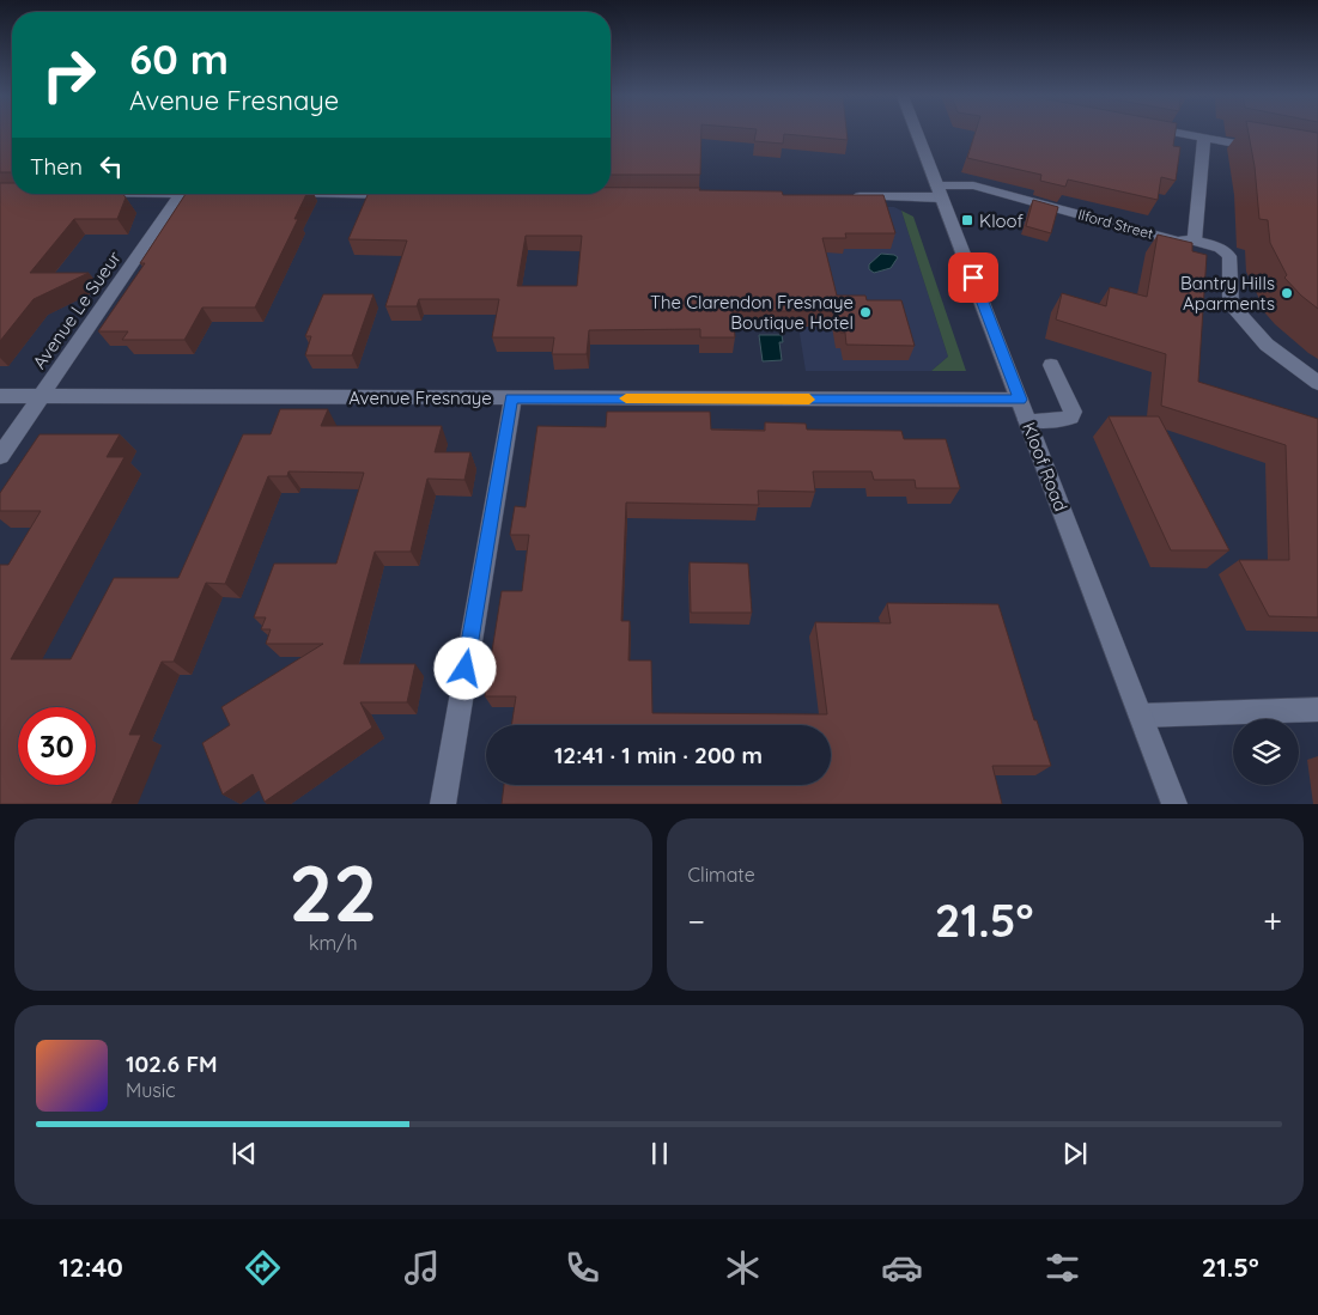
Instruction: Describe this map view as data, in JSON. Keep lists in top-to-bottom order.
{
  "streets": {
    "street": [
      "Ilford Street",
      "Avenue Le Sueur",
      "Avenue Fresnaye",
      "Kloof Road"
    ]
  },
  "crossings": [
    ["Ilford Street", "Kloof Road"],
    ["Avenue Le Sueur", "Avenue Fresnaye"],
    ["Avenue Fresnaye", "Kloof Road"]
  ],
  "places": {
    "transit": ["Kloof"],
    "other": ["Bantry Hills Aparments", "The Clarendon Fresnaye Boutique Hotel"]
  },
  "page": {
    "turn": ["60 m", "Avenue Fresnaye"],
    "then": "Then",
    "limit": "30",
    "trip": "12:41 · 1 min · 200 m",
    "tile": [
      ["22", "km/h"],
      "Climate"
    ],
    "heat": ["−", "21.5°", "+"],
    "song": ["102.6 FM", "Music"],
    "tabs": ["12:40", "21.5°"]
  }
}
